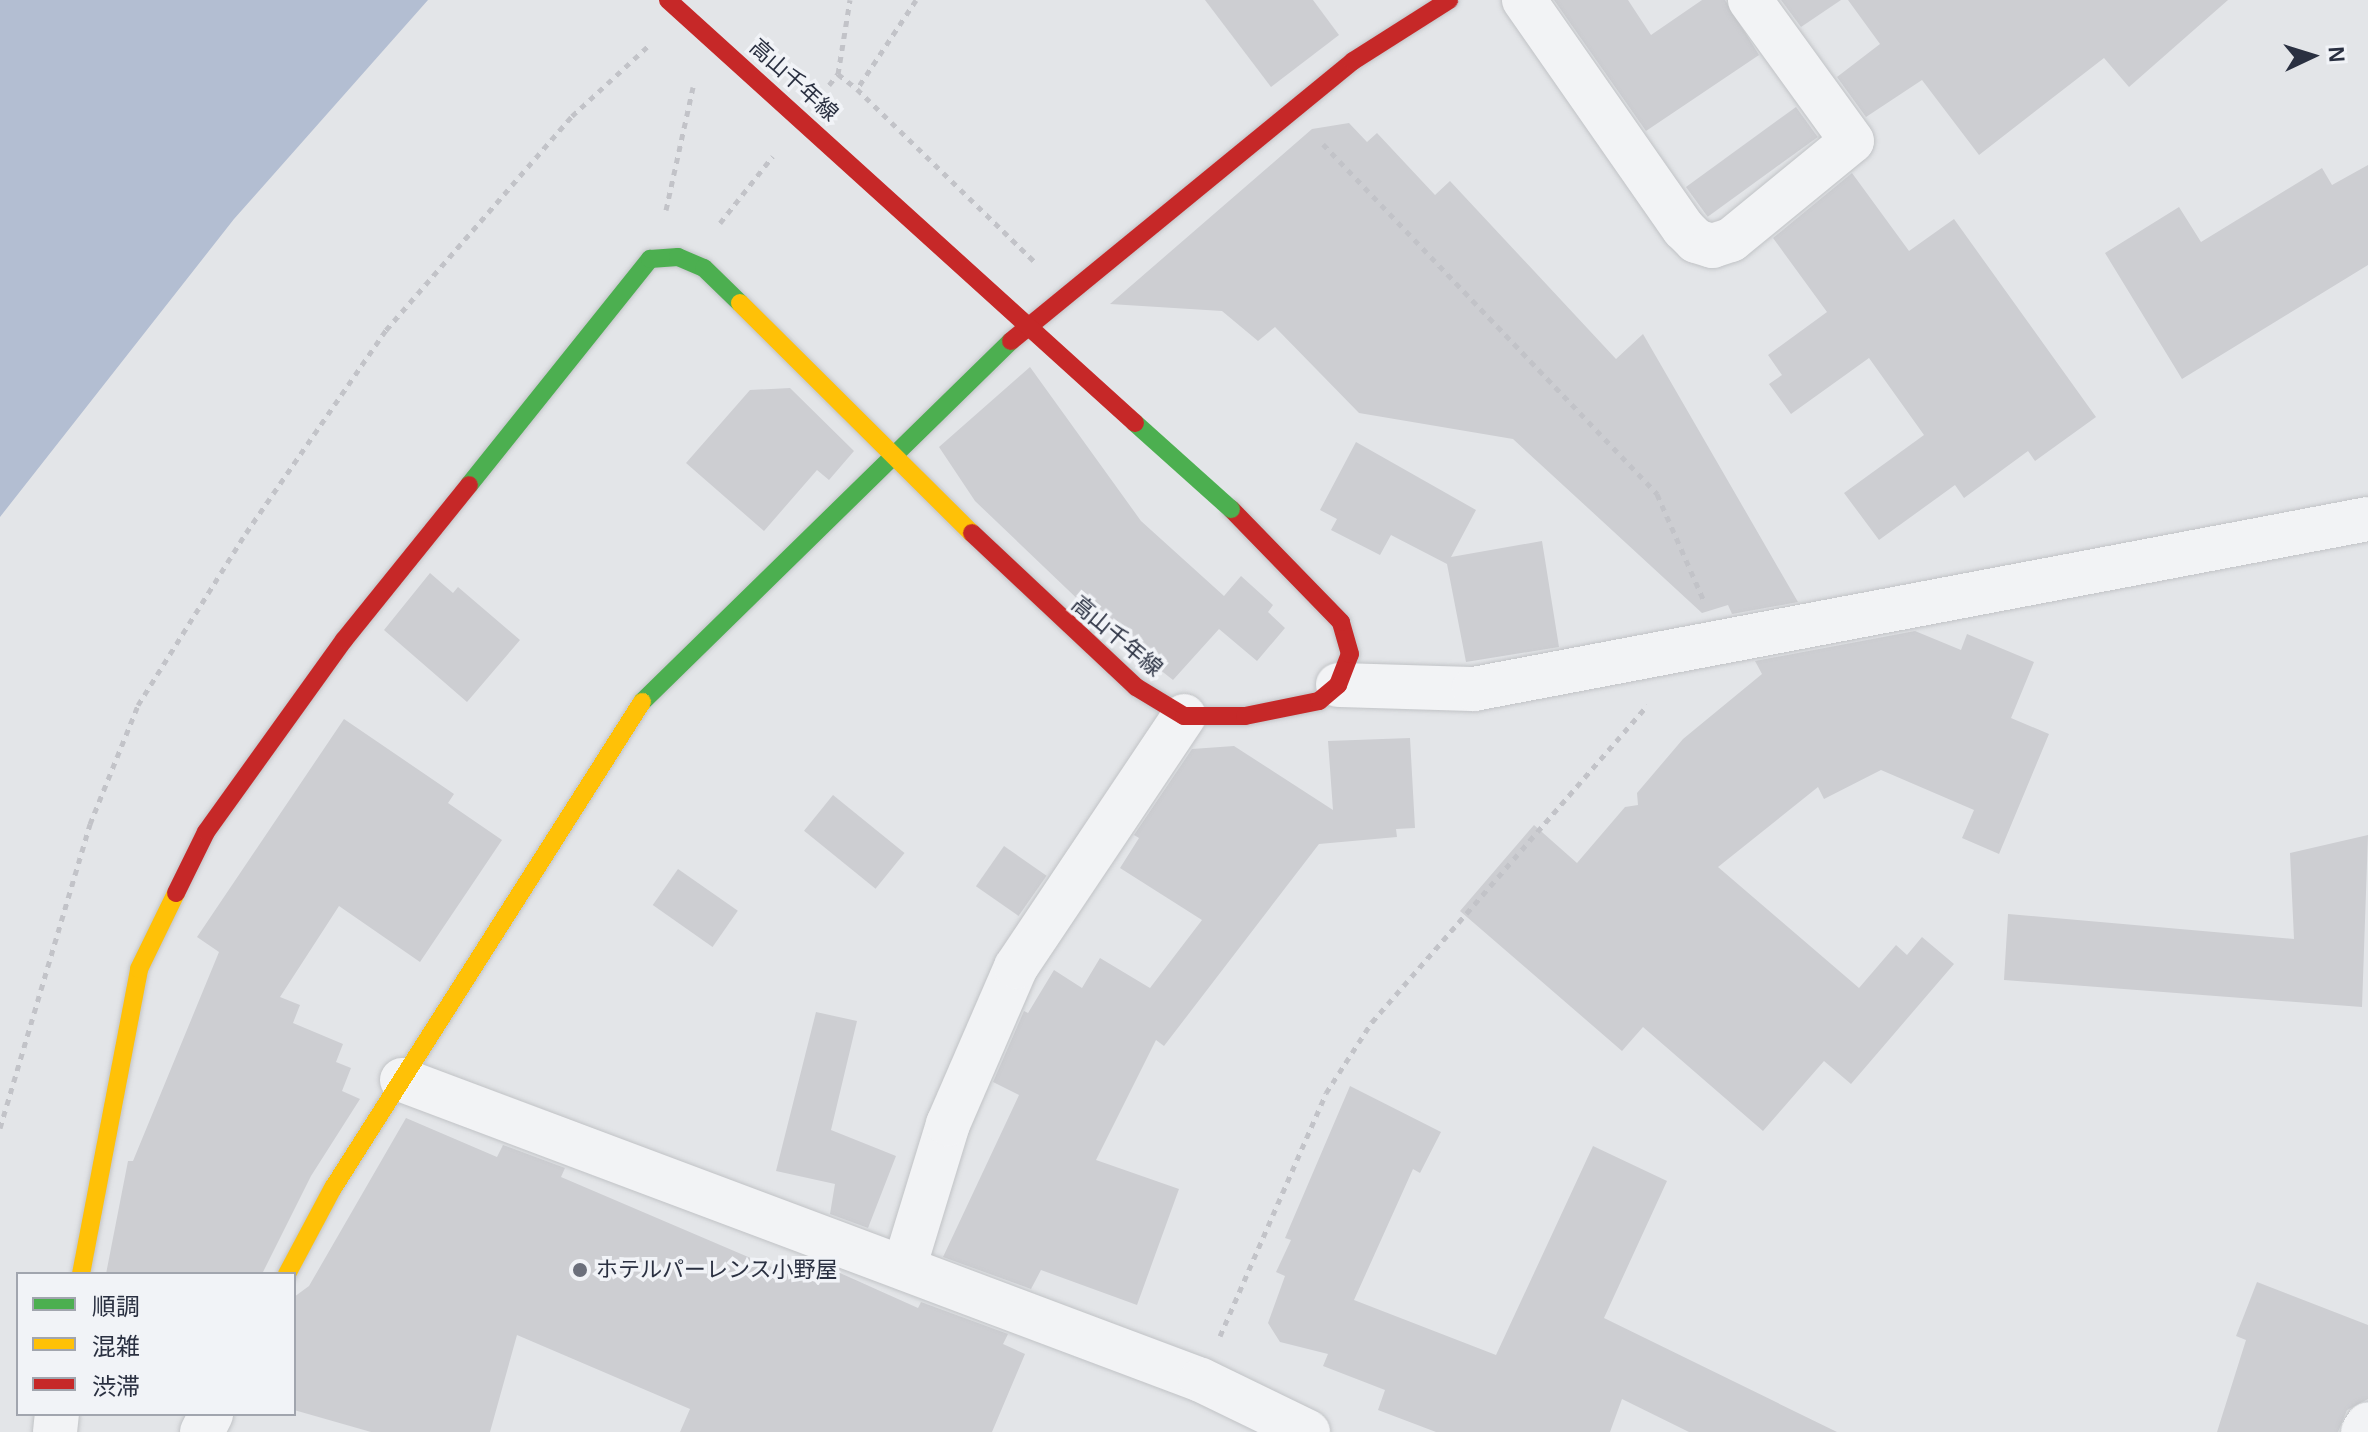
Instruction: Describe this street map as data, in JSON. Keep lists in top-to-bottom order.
{
  "streets": {
    "street": ["高山千年線"]
  },
  "places": ["ホテルパーレンス小野屋"],
  "legend": ["順調", "混雑", "渋滞"],
  "north": "right"
}
